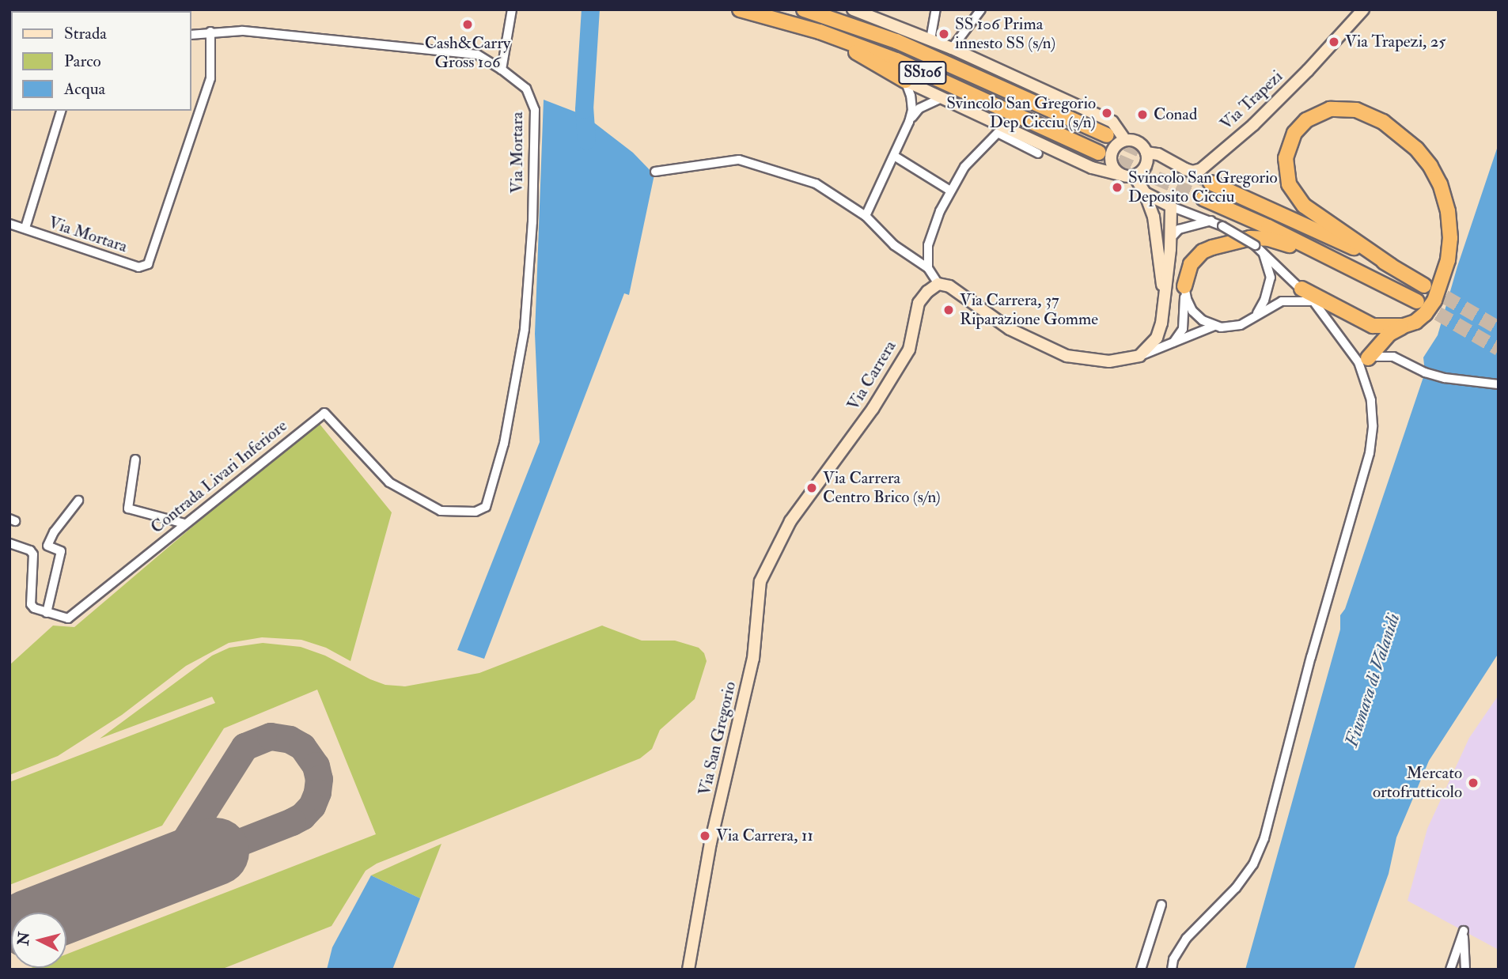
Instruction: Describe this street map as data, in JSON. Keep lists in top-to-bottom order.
{
  "streets": {
    "highway": ["SS106"],
    "street": [
      "Via Trapezi",
      "Via Mortara",
      "Via Carrera",
      "Contrada Livari Inferiore",
      "Via San Gregorio"
    ]
  },
  "crossings": [
    ["Via Mortara", "Contrada Livari Inferiore"],
    ["Via Carrera", "Via San Gregorio"]
  ],
  "water": ["Fiumara di Valanidi"],
  "places": [
    "Cash&Carry Gross 106",
    "SS 106 Prima innesto SS (s/n)",
    "Via Trapezi, 25",
    "Svincolo San Gregorio Dep Cicciu (s/n)",
    "Conad",
    "Svincolo San Gregorio Deposito Cicciu",
    "Via Carrera, 37 Riparazione Gomme",
    "Via Carrera Centro Brico (s/n)",
    "Mercato ortofrutticolo",
    "Via Carrera, 11"
  ],
  "legend": ["Strada", "Parco", "Acqua"],
  "north": "left"
}
